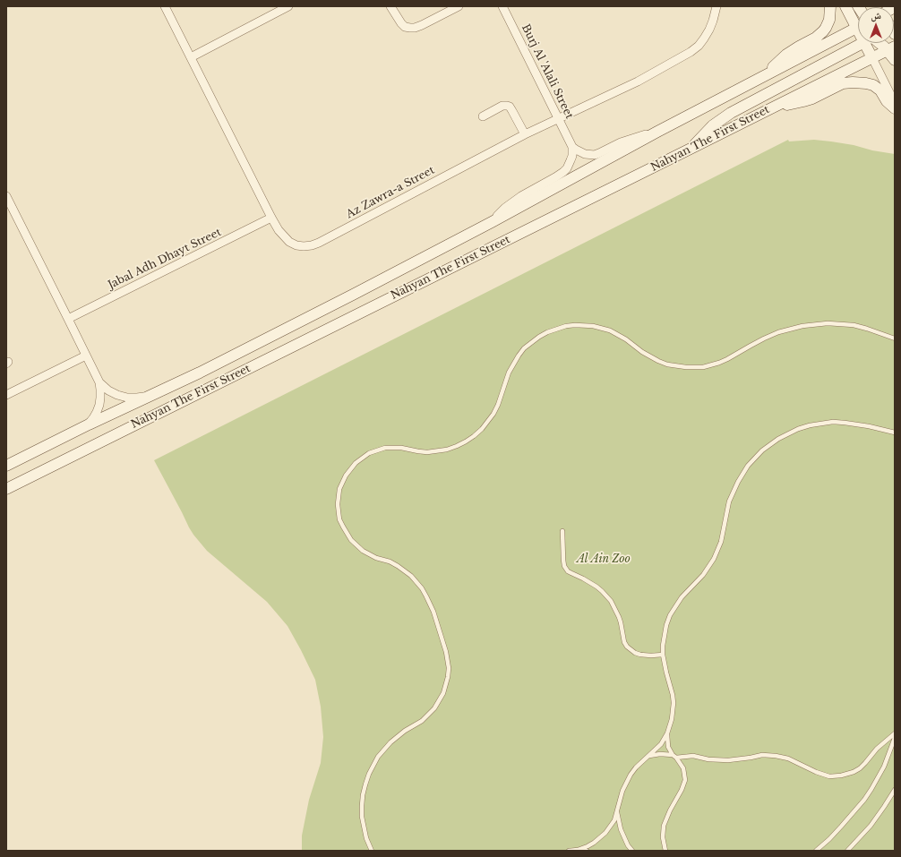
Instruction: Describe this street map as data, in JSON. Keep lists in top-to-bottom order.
{
  "streets": {
    "main road": ["Nahyan The First Street"],
    "street": ["Burj Al 'Alali Street", "Az Zawra-a Street", "Jabal Adh Dhayt Street"]
  },
  "crossings": [
    ["Burj Al 'Alali Street", "Az Zawra-a Street"],
    ["Az Zawra-a Street", "Jabal Adh Dhayt Street"]
  ],
  "parks": ["Al Ain Zoo"],
  "north": "top"
}
